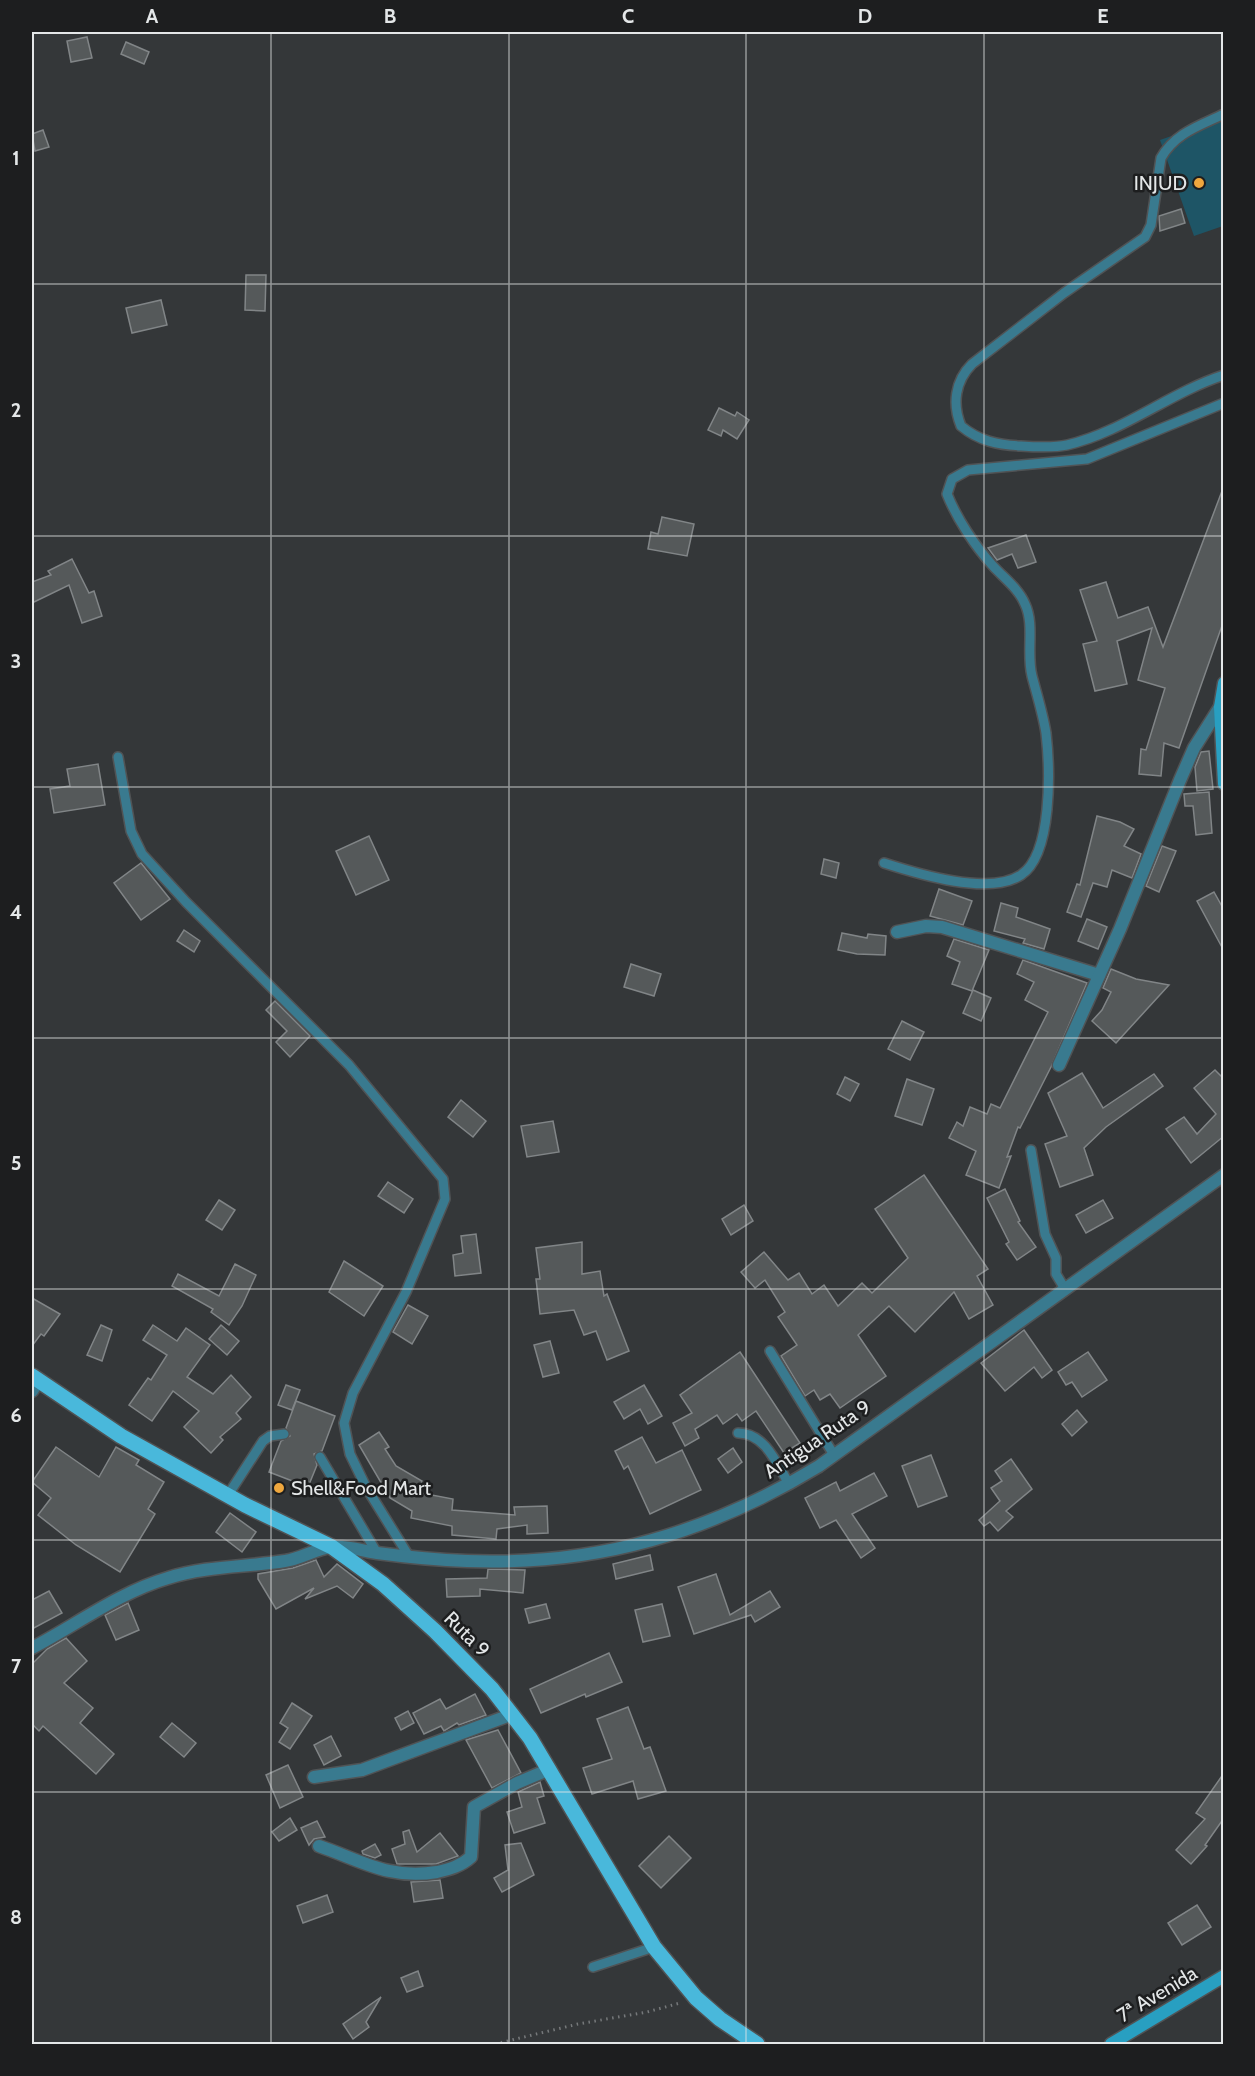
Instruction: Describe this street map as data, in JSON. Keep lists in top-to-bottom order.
{
  "streets": {
    "main road": ["Ruta 9", "7ª Avenida"],
    "street": ["Antigua Ruta 9"]
  },
  "crossings": [
    ["Antigua Ruta 9", "Ruta 9"]
  ],
  "places": ["INJUD", "Shell&Food Mart"],
  "grid": {
    "columns": [
      "A",
      "B",
      "C",
      "D",
      "E"
    ],
    "rows": [
      "1",
      "2",
      "3",
      "4",
      "5",
      "6",
      "7",
      "8"
    ]
  }
}
